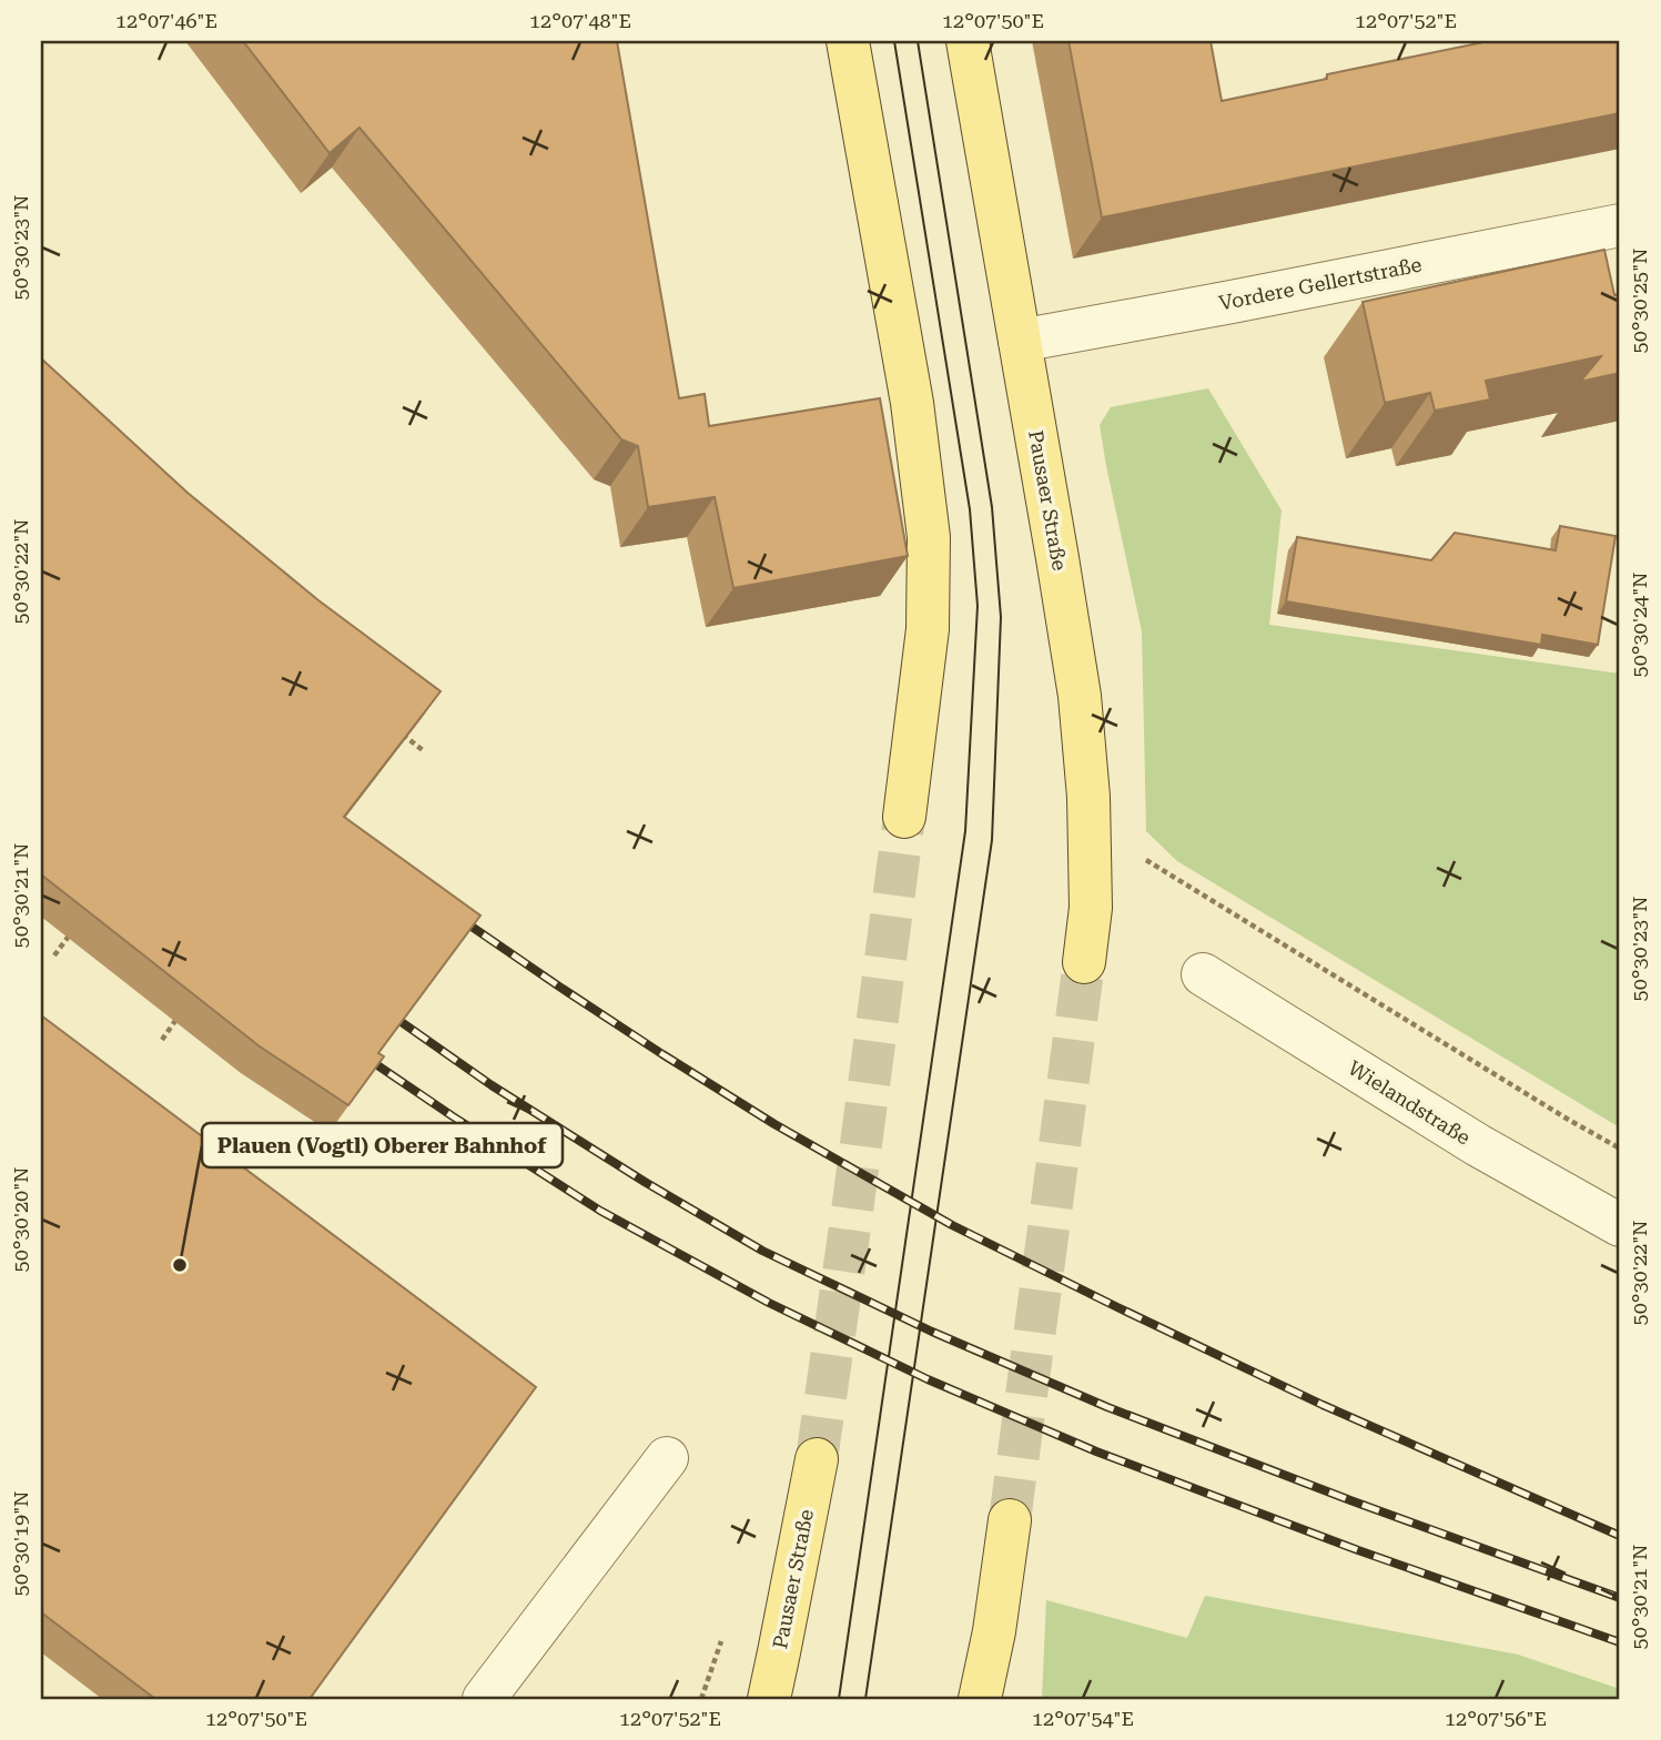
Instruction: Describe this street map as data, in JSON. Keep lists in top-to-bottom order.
{
  "streets": {
    "main road": ["Pausaer Straße"],
    "street": ["Vordere Gellertstraße", "Wielandstraße"]
  },
  "crossings": [
    ["Vordere Gellertstraße", "Pausaer Straße"]
  ],
  "places": ["Plauen (Vogtl) Oberer Bahnhof"],
  "coordinates": [
    "12°07'46\"E",
    "12°07'48\"E",
    "12°07'50\"E",
    "12°07'52\"E",
    "50°30'23\"N",
    "50°30'25\"N",
    "50°30'22\"N",
    "50°30'24\"N",
    "50°30'21\"N",
    "50°30'20\"N",
    "50°30'19\"N",
    "12°07'54\"E",
    "12°07'56\"E"
  ]
}
